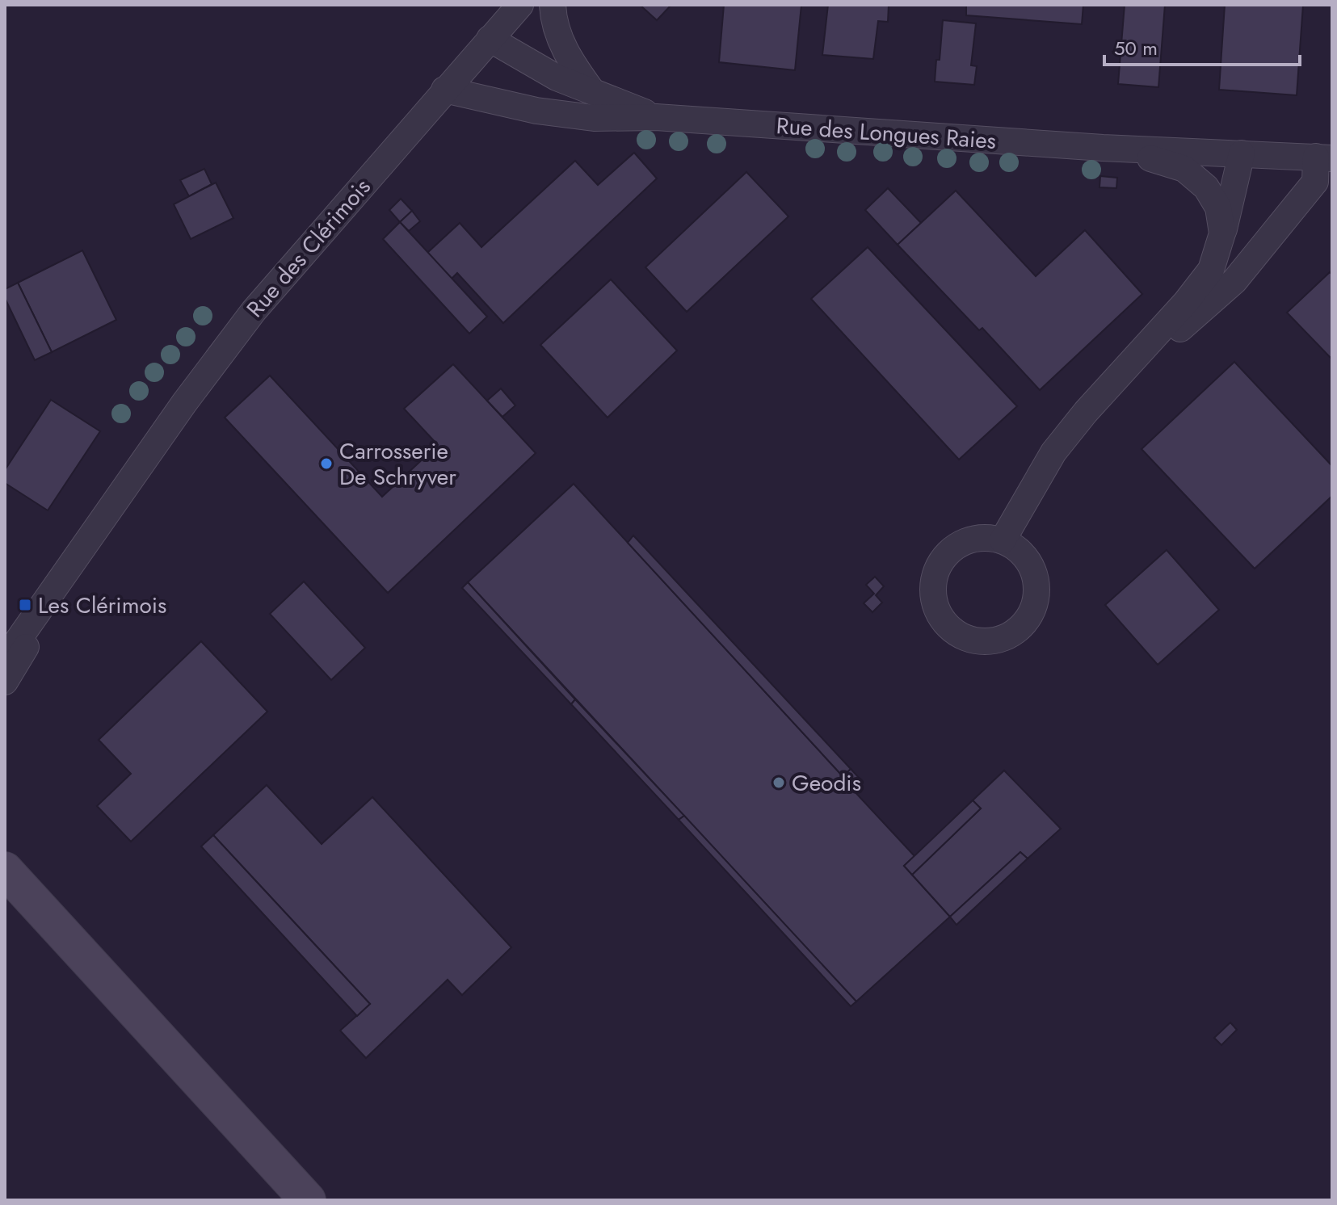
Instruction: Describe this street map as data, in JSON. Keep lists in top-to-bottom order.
{
  "streets": {
    "street": ["Rue des Longues Raies", "Rue des Clérimois"]
  },
  "crossings": [
    ["Rue des Longues Raies", "Rue des Clérimois"]
  ],
  "places": {
    "other": ["Carrosserie De Schryver", "Geodis"],
    "transit": ["Les Clérimois"]
  },
  "scale_bar": "50 m"
}
